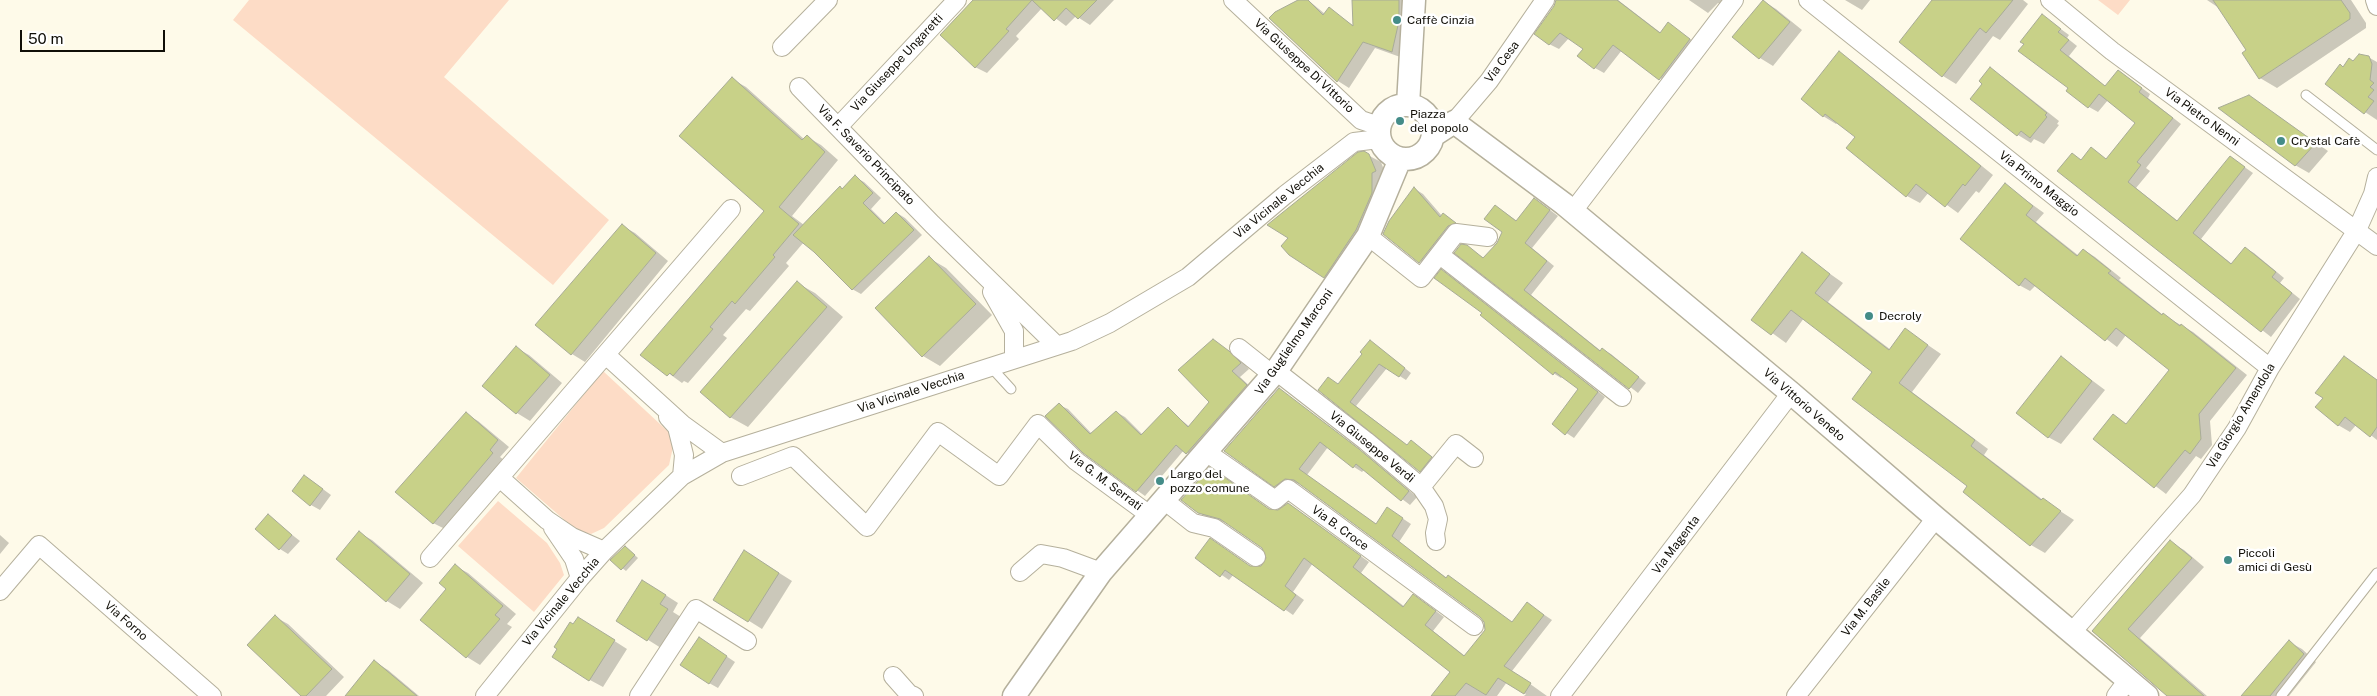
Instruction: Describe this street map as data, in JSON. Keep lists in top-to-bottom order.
{
  "streets": {
    "street": [
      "Via Cesa",
      "Via Giuseppe Ungaretti",
      "Via Giuseppe Di Vittorio",
      "Via Pietro Nenni",
      "Via F. Saverio Principato",
      "Via Primo Maggio",
      "Via Vicinale Vecchia",
      "Via Guglielmo Marconi",
      "Via Vittorio Veneto",
      "Via Giorgio Amendola",
      "Via Giuseppe Verdi",
      "Via G. M. Serrati",
      "Via B. Croce",
      "Via Magenta",
      "Via M. Basile",
      "Via Forno"
    ]
  },
  "crossings": [
    ["Via Cesa", "Via Vittorio Veneto"],
    ["Via Giuseppe Ungaretti", "Via F. Saverio Principato"],
    ["Via Giuseppe Di Vittorio", "Via Vicinale Vecchia"],
    ["Via Giuseppe Di Vittorio", "Via Guglielmo Marconi"],
    ["Via Pietro Nenni", "Via Giorgio Amendola"],
    ["Via Primo Maggio", "Via Giorgio Amendola"],
    ["Via Vicinale Vecchia", "Via Guglielmo Marconi"],
    ["Via Guglielmo Marconi", "Via Giuseppe Verdi"],
    ["Via Guglielmo Marconi", "Via G. M. Serrati"],
    ["Via Guglielmo Marconi", "Via B. Croce"],
    ["Via Vittorio Veneto", "Via Giorgio Amendola"],
    ["Via Vittorio Veneto", "Via Magenta"],
    ["Via Vittorio Veneto", "Via M. Basile"]
  ],
  "places": [
    "Caffè Cinzia",
    "Piazza del popolo",
    "Crystal Cafè",
    "Decroly",
    "Largo del pozzo comune",
    "Piccoli amici di Gesù"
  ],
  "scale_bar": "50 m"
}
